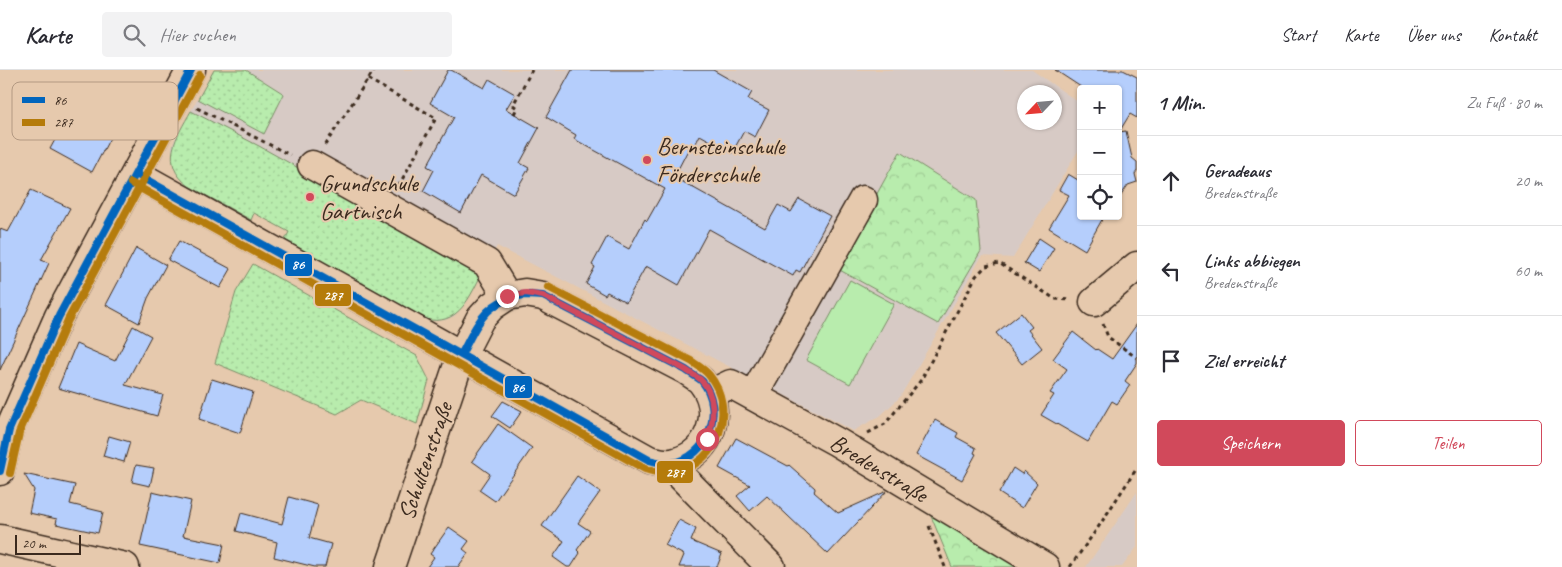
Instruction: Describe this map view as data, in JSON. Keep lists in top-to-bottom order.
{
  "streets": {
    "street": ["Schultenstraße", "Bredenstraße"]
  },
  "places": ["Bernsteinschule Förderschule", "Grundschule Gartnisch"],
  "lines": ["transit line 86", "transit line 287"],
  "legend": ["86", "287"],
  "scale_bar": "20 m",
  "north": "bottom left",
  "page": {
    "header": "Karte",
    "search": "Hier suchen",
    "nav": [
      "Start",
      "Karte",
      "Über uns",
      "Kontakt"
    ],
    "heading": ["1 Min.", "Zu Fuß · 80 m"],
    "map_buttons": ["+", "−"],
    "list": [
      ["Geradeaus", "Bredenstraße", "20 m"],
      ["Links abbiegen", "Bredenstraße", "60 m"],
      "Ziel erreicht"
    ],
    "buttons": ["Speichern", "Teilen"],
    "scale": "20 m"
  }
}
